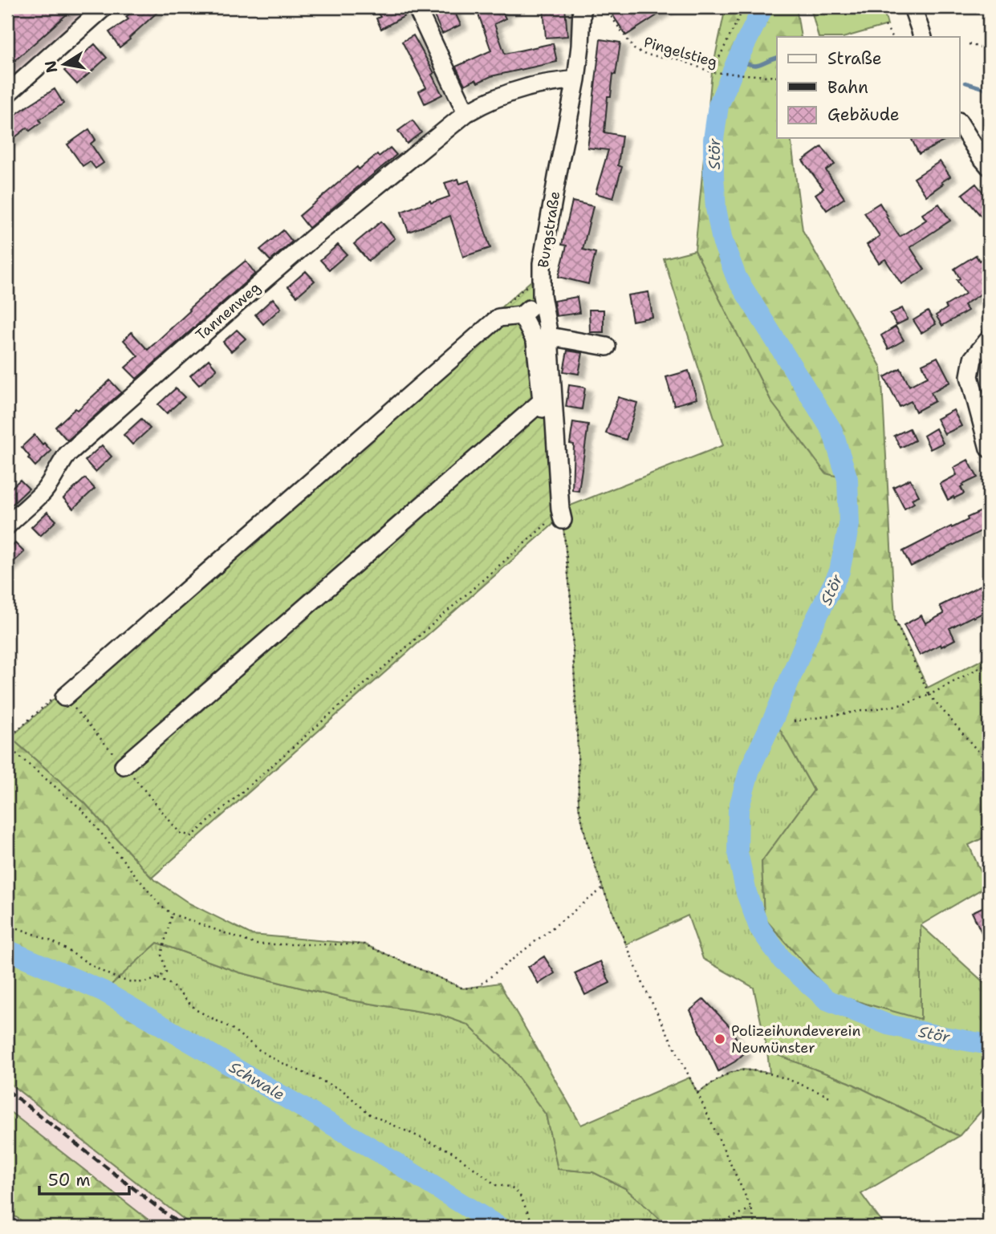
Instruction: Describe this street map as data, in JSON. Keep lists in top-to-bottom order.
{
  "streets": {
    "street": ["Burgstraße", "Tannenweg"],
    "path": ["Pingelstieg"]
  },
  "crossings": [
    ["Burgstraße", "Tannenweg"]
  ],
  "water": ["Stör", "Schwale"],
  "places": ["Polizeihundeverein Neumünster"],
  "legend": ["Straße", "Bahn", "Gebäude"],
  "scale_bar": "50 m",
  "north": "left"
}
